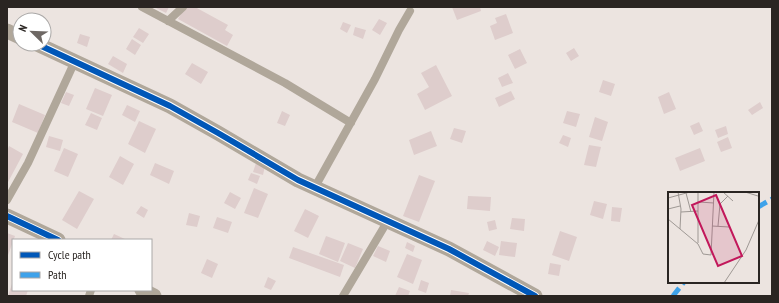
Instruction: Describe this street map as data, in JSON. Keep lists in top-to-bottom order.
{
  "legend": ["Cycle path", "Path"],
  "north": "top left"
}
